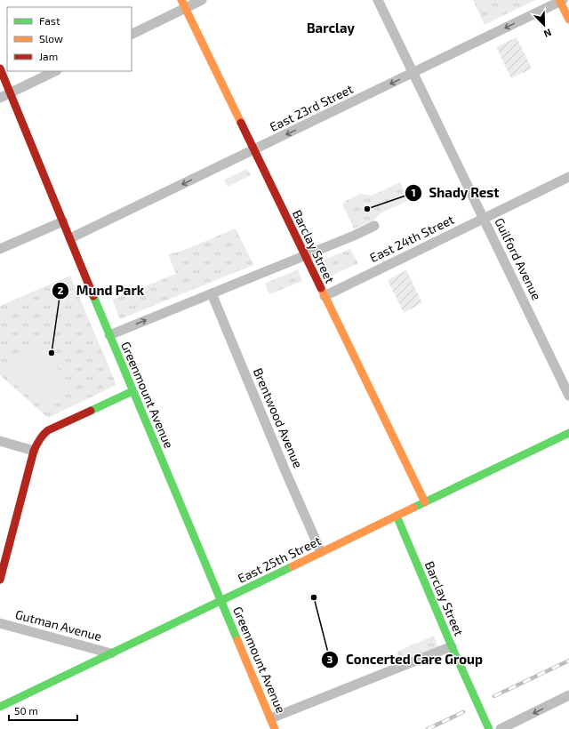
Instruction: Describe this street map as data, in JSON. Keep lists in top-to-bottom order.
{
  "streets": {
    "main road": ["Barclay Street", "Greenmount Avenue", "East 25th Street"],
    "street": [
      "East 23rd Street",
      "East 24th Street",
      "Guilford Avenue",
      "Brentwood Avenue",
      "Gutman Avenue"
    ]
  },
  "crossings": [
    ["East 23rd Street", "Barclay Street"],
    ["East 23rd Street", "Guilford Avenue"],
    ["East 23rd Street", "Greenmount Avenue"],
    ["East 24th Street", "Barclay Street"],
    ["East 24th Street", "Guilford Avenue"],
    ["Barclay Street", "East 25th Street"],
    ["Greenmount Avenue", "East 25th Street"],
    ["Brentwood Avenue", "East 25th Street"],
    ["East 25th Street", "Gutman Avenue"]
  ],
  "one_way": ["East 23rd Street"],
  "districts": ["Barclay"],
  "places": ["Shady Rest", "Mund Park", "Concerted Care Group"],
  "legend": ["Fast", "Slow", "Jam"],
  "scale_bar": "50 m",
  "north": "bottom right"
}
